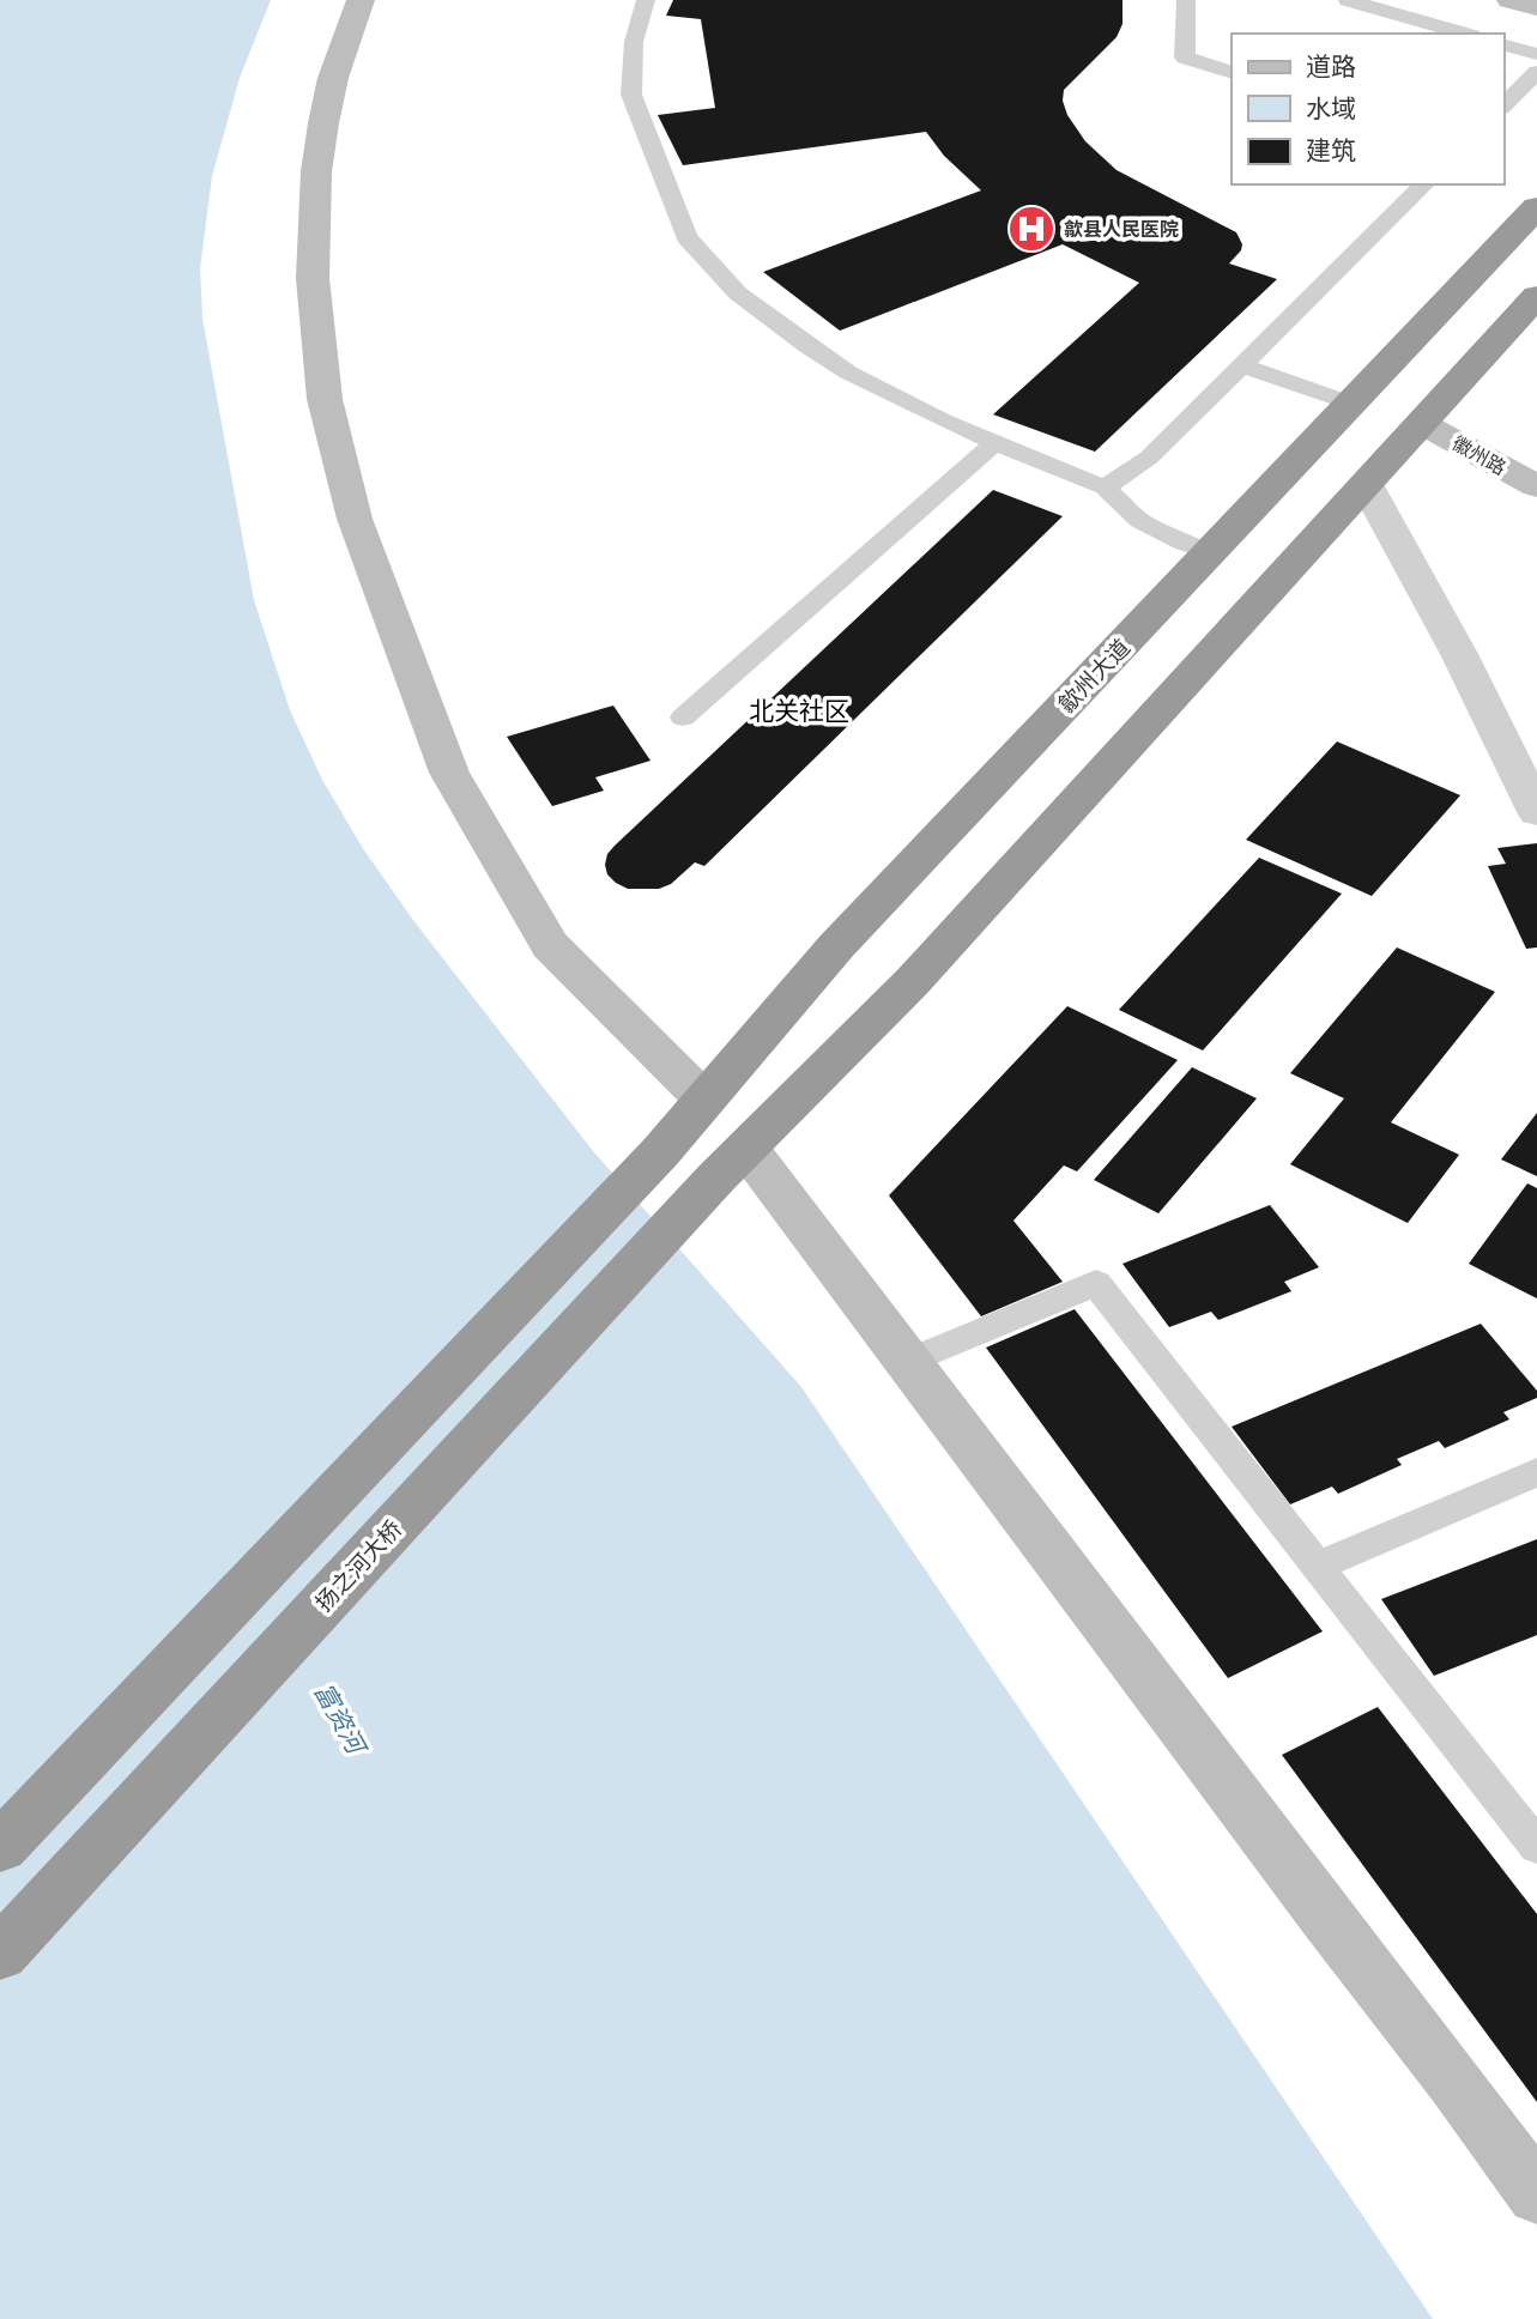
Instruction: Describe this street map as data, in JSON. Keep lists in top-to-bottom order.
{
  "streets": {
    "highway": ["歙州大道", "扬之河大桥"],
    "street": ["徽州路"]
  },
  "districts": ["北关社区"],
  "water": ["富资河"],
  "places": {
    "hospital": ["歙县人民医院"]
  },
  "legend": ["道路", "水域", "建筑"]
}
